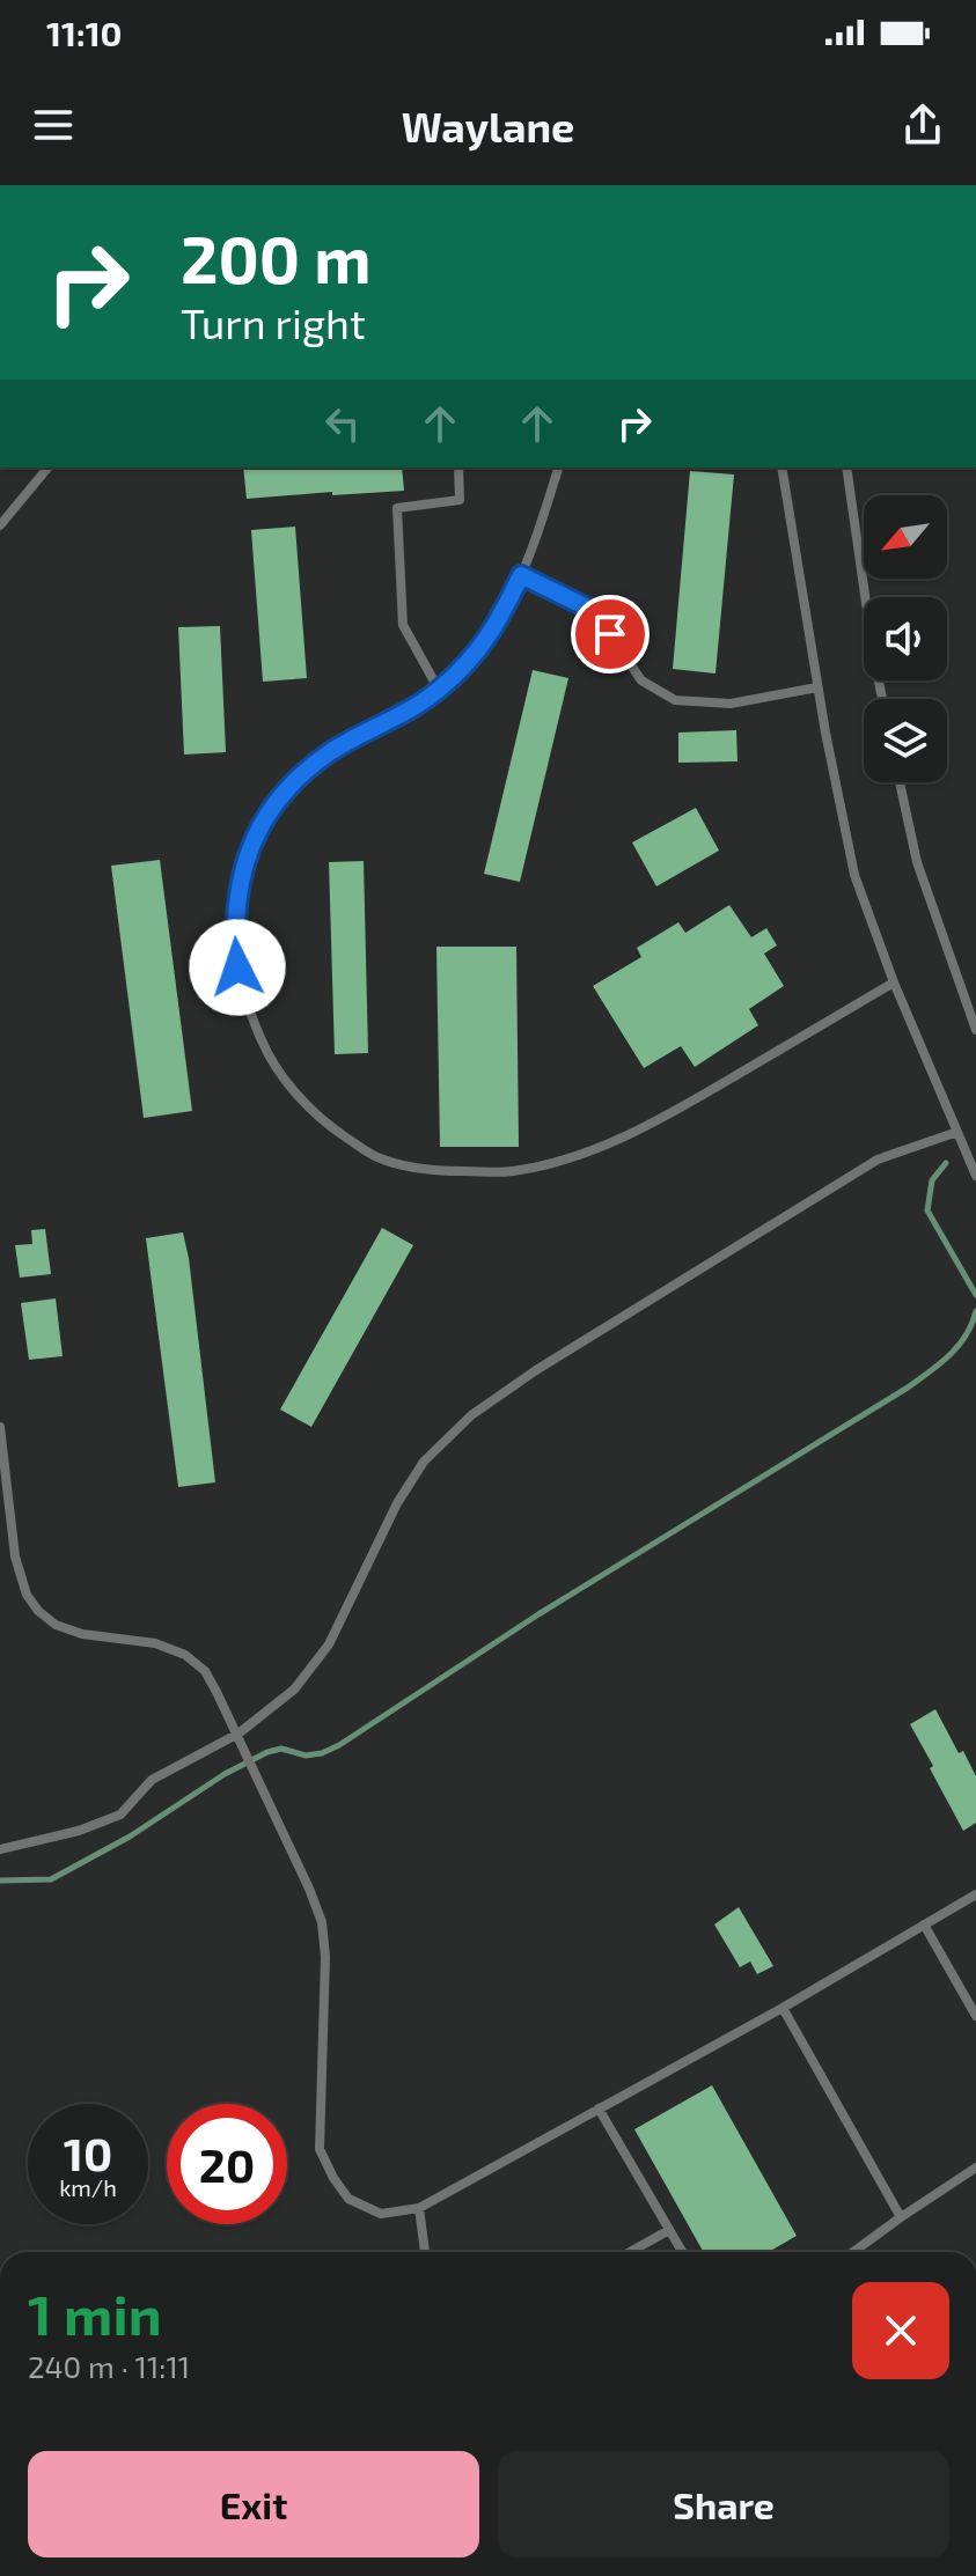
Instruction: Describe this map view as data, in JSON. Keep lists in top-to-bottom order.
{
  "north": "bottom left",
  "page": {
    "status": "11:10",
    "header": "Waylane",
    "turn": ["200 m", "Turn right"],
    "speed": "10 km/h",
    "limit": "20",
    "heading": ["1 min", "240 m · 11:11"],
    "buttons": ["Exit", "Share"]
  }
}
